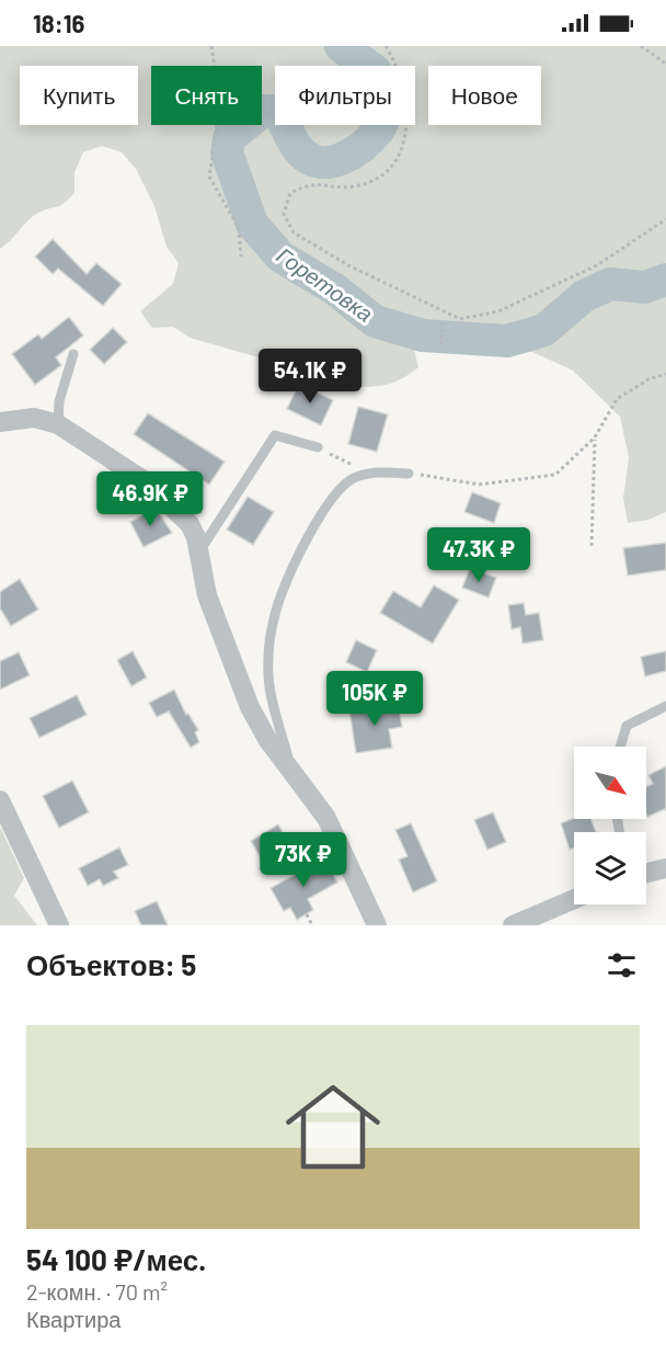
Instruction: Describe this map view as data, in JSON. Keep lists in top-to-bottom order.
{
  "water": ["Горетовка"],
  "north": "bottom right",
  "page": {
    "status": "18:16",
    "chip": [
      "Купить",
      "Снять",
      "Фильтры",
      "Новое"
    ],
    "price": [
      "54.1K ₽",
      "46.9K ₽",
      "47.3K ₽",
      "105K ₽",
      "73K ₽"
    ],
    "heading": "Объектов: 5",
    "list": [
      {
        "name": "54 100 ₽/мес.",
        "note": "2-комн. · 70 m² · Квартира"
      }
    ]
  }
}
